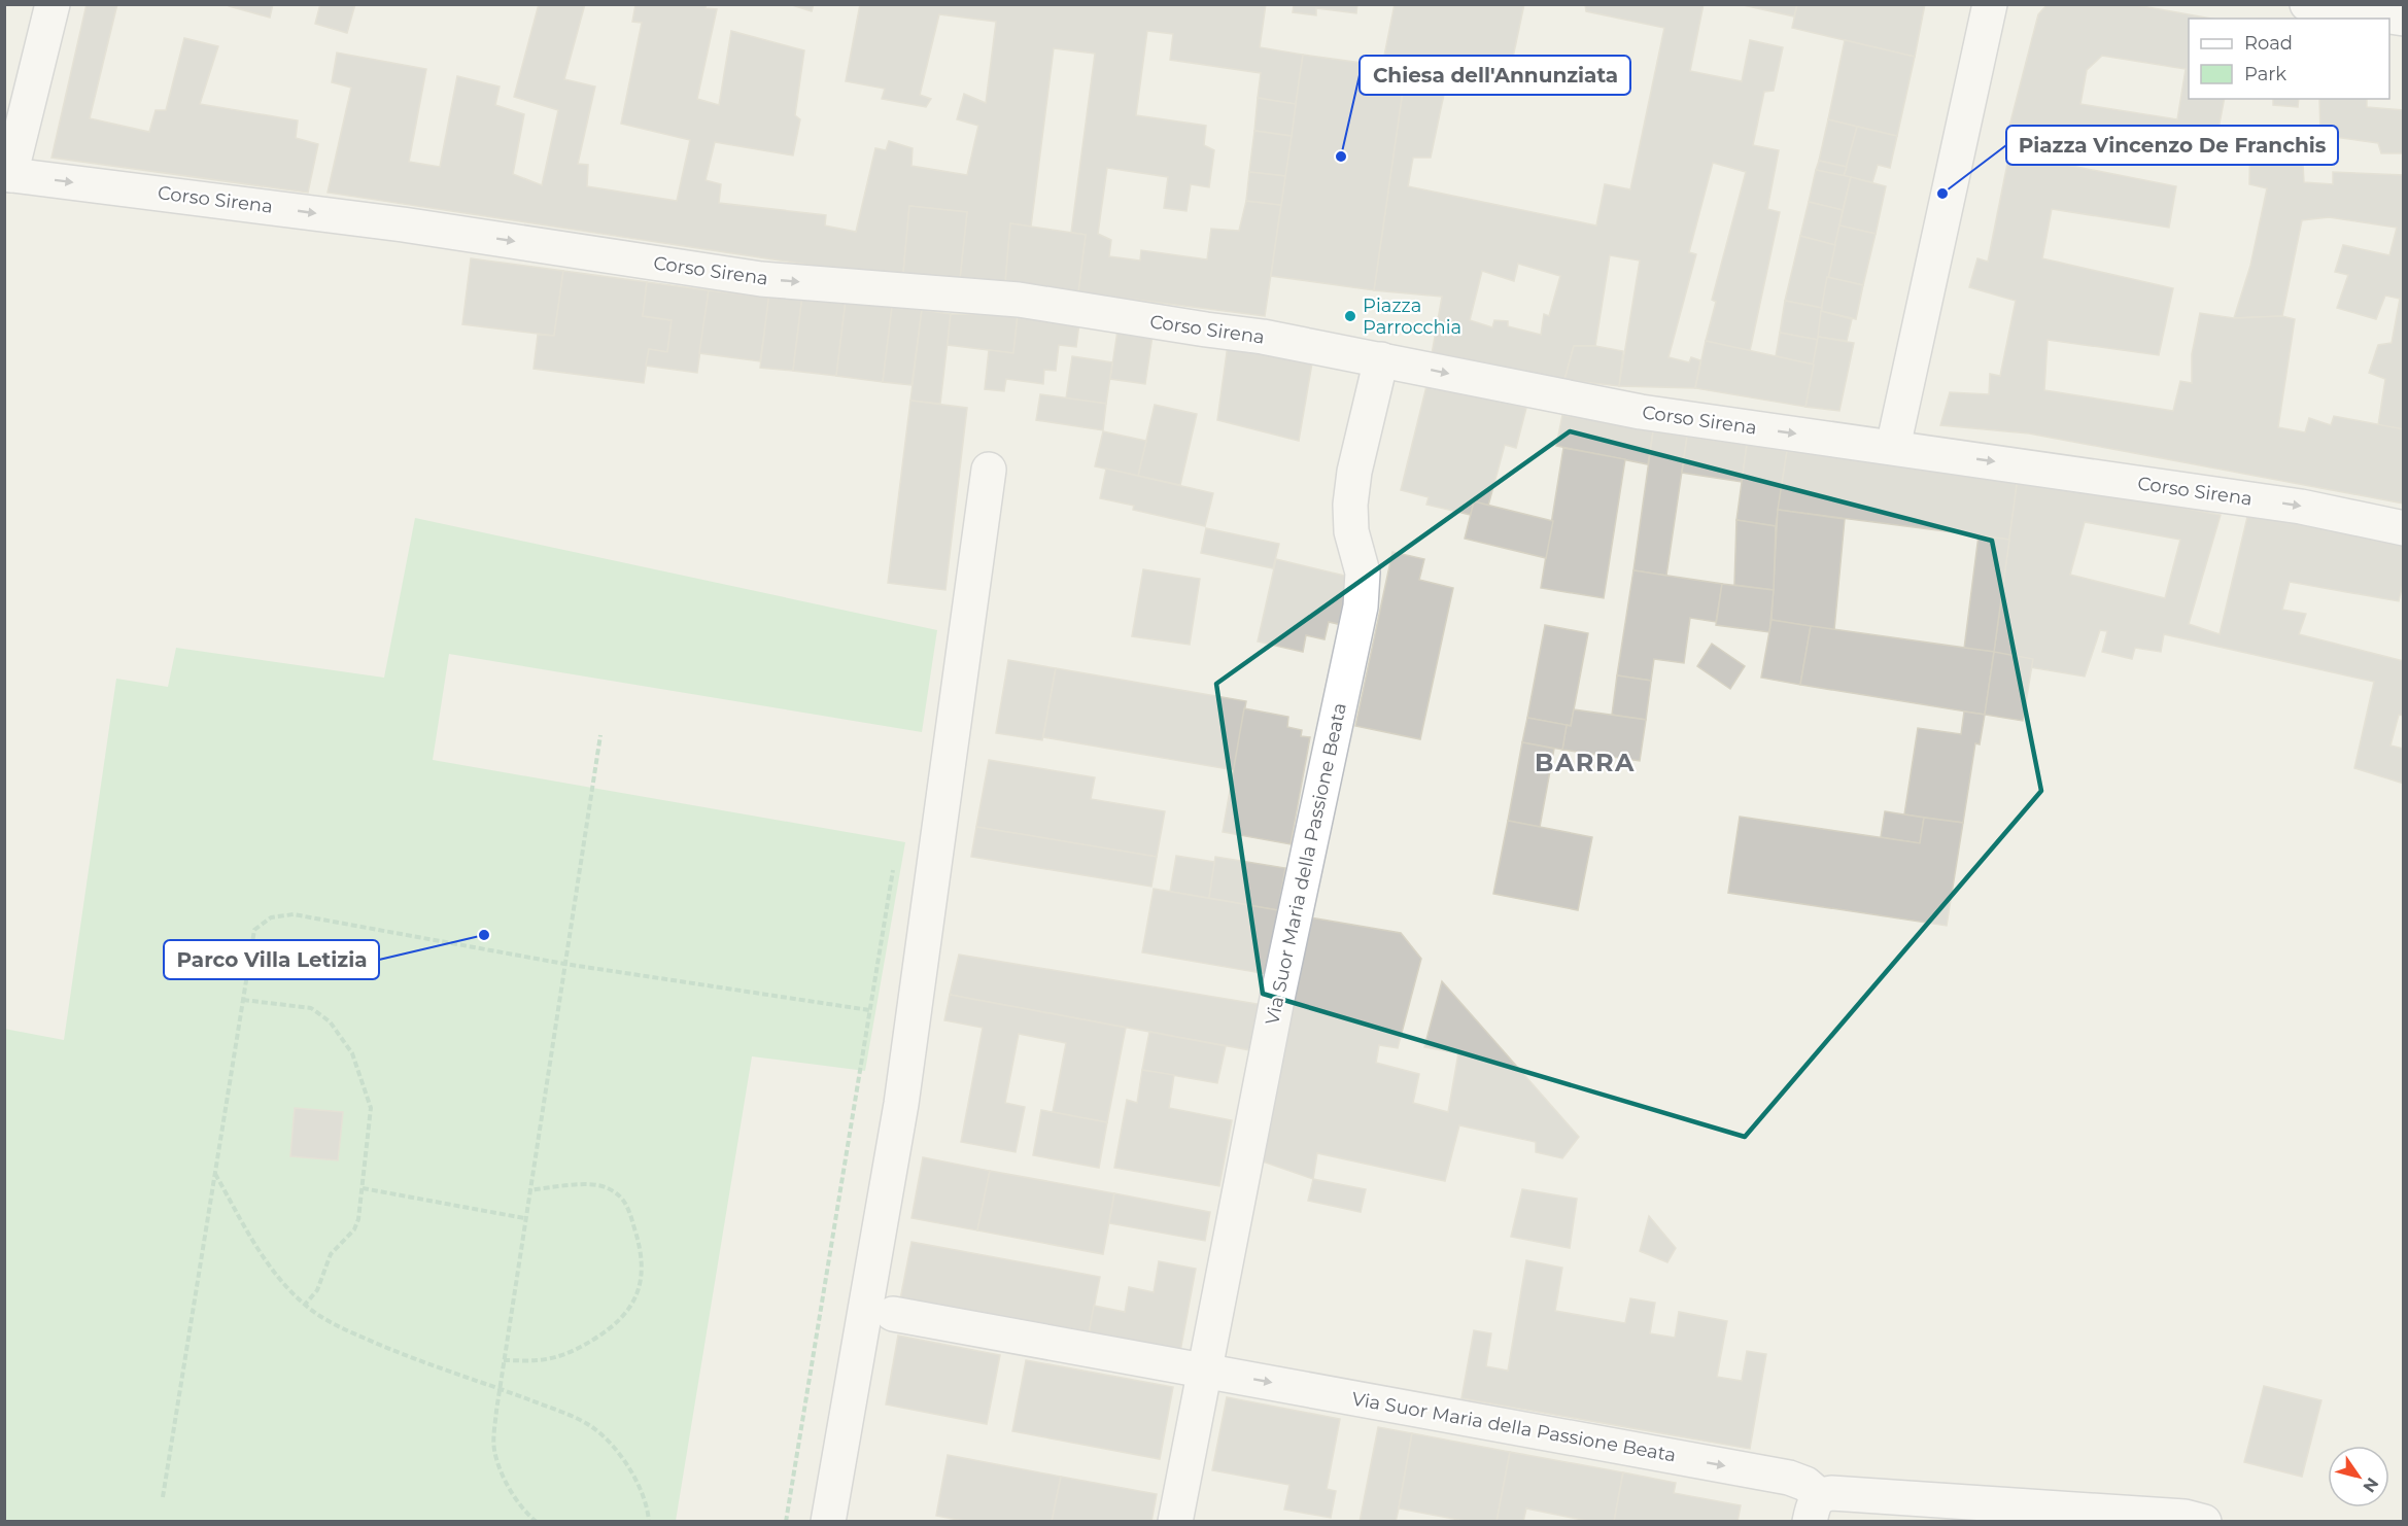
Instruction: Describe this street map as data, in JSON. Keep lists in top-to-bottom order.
{
  "streets": {
    "street": ["Corso Sirena", "Via Suor Maria della Passione Beata"]
  },
  "crossings": [
    ["Corso Sirena", "Via Suor Maria della Passione Beata"]
  ],
  "one_way": ["Corso Sirena"],
  "districts": ["BARRA"],
  "places": [
    "Chiesa dell'Annunziata",
    "Piazza Vincenzo De Franchis",
    "Piazza Parrocchia",
    "Parco Villa Letizia"
  ],
  "legend": ["Road", "Park"],
  "north": "bottom right"
}
